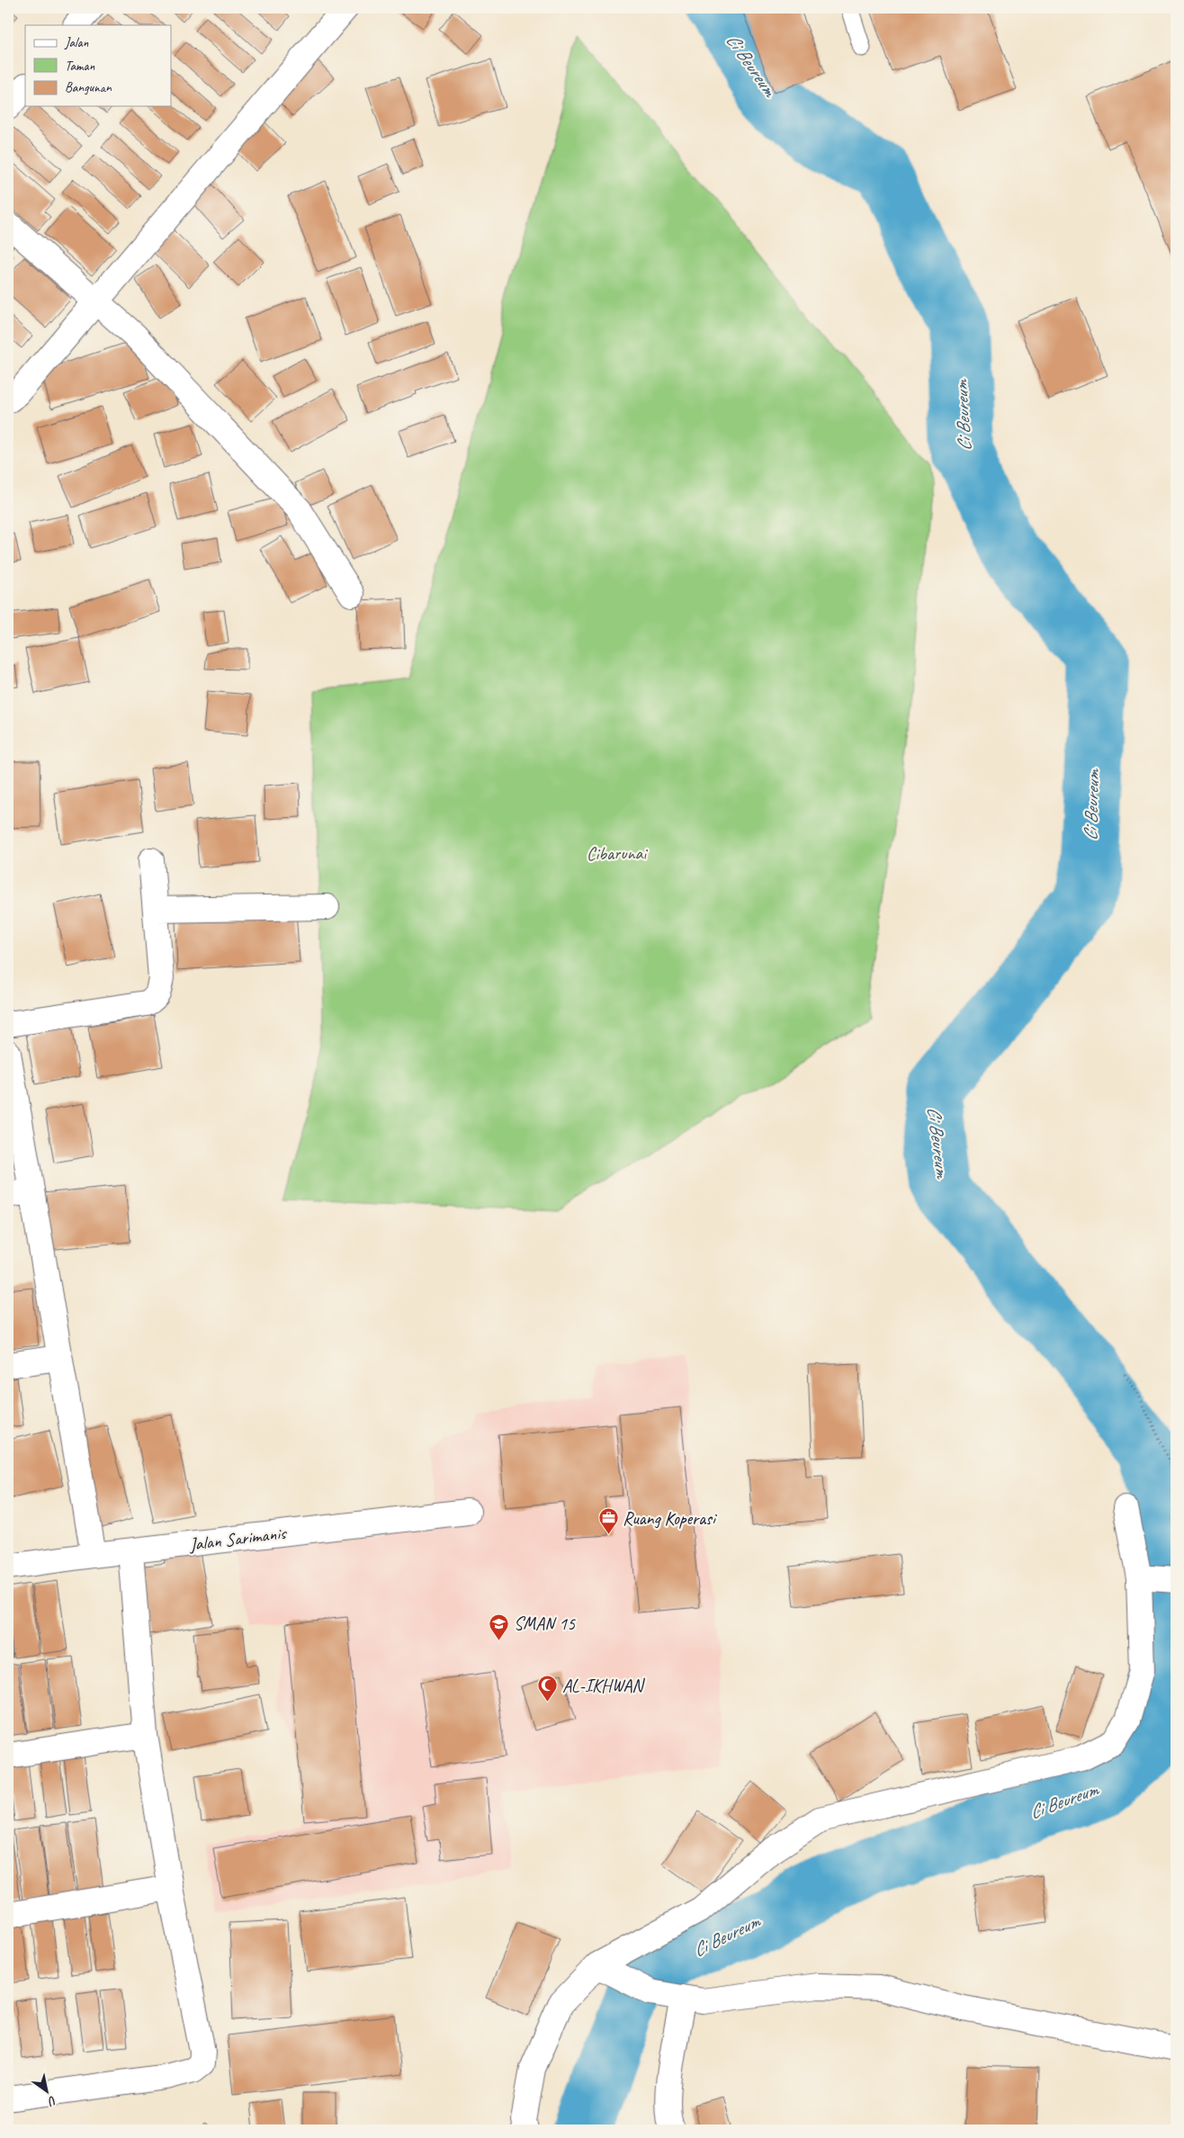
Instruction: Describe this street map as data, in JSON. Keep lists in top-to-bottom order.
{
  "streets": {
    "street": ["Jalan Sarimanis"]
  },
  "water": ["Ci Beureum"],
  "parks": ["Cibarunai"],
  "places": {
    "office": ["Ruang Koperasi"],
    "school or university": ["SMAN 15"],
    "mosque": ["AL-IKHWAN"]
  },
  "legend": ["Jalan", "Taman", "Bangunan"],
  "north": "bottom right"
}
